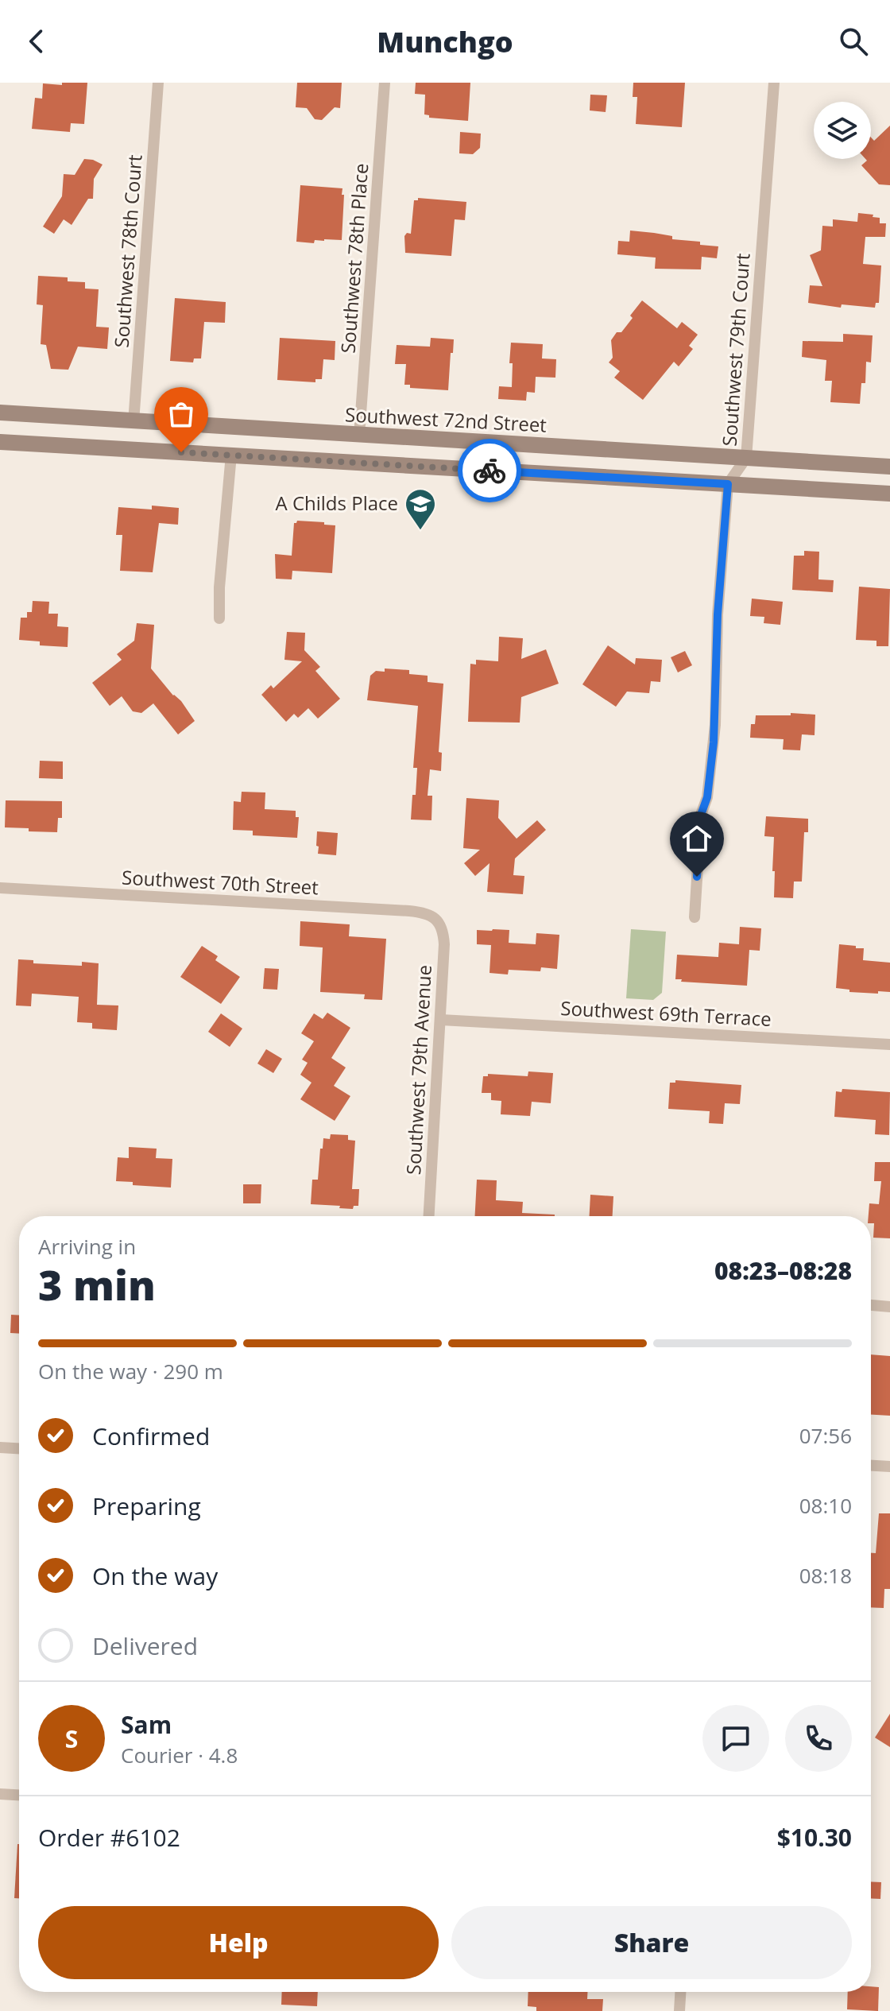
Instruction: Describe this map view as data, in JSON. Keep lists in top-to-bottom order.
{
  "streets": {
    "main road": ["Southwest 72nd Street"],
    "street": [
      "Southwest 78th Court",
      "Southwest 78th Place",
      "Southwest 79th Court",
      "Southwest 70th Street",
      "Southwest 69th Terrace",
      "Southwest 79th Avenue"
    ]
  },
  "crossings": [
    ["Southwest 78th Court", "Southwest 72nd Street"],
    ["Southwest 78th Place", "Southwest 72nd Street"],
    ["Southwest 79th Court", "Southwest 72nd Street"],
    ["Southwest 70th Street", "Southwest 79th Avenue"],
    ["Southwest 69th Terrace", "Southwest 79th Avenue"]
  ],
  "places": {
    "school or university": ["A Childs Place"]
  },
  "page": {
    "header": "Munchgo",
    "heading": ["3 min", "Arriving in", "08:23–08:28"],
    "panel": [
      "Sam",
      "Courier · 4.8",
      "Order #6102",
      "$10.30"
    ],
    "bar": "On the way · 290 m",
    "list": [
      ["Confirmed", "07:56"],
      ["Preparing", "08:10"],
      ["On the way", "08:18"],
      "Delivered"
    ],
    "round": "S",
    "buttons": ["Help", "Share"]
  }
}
